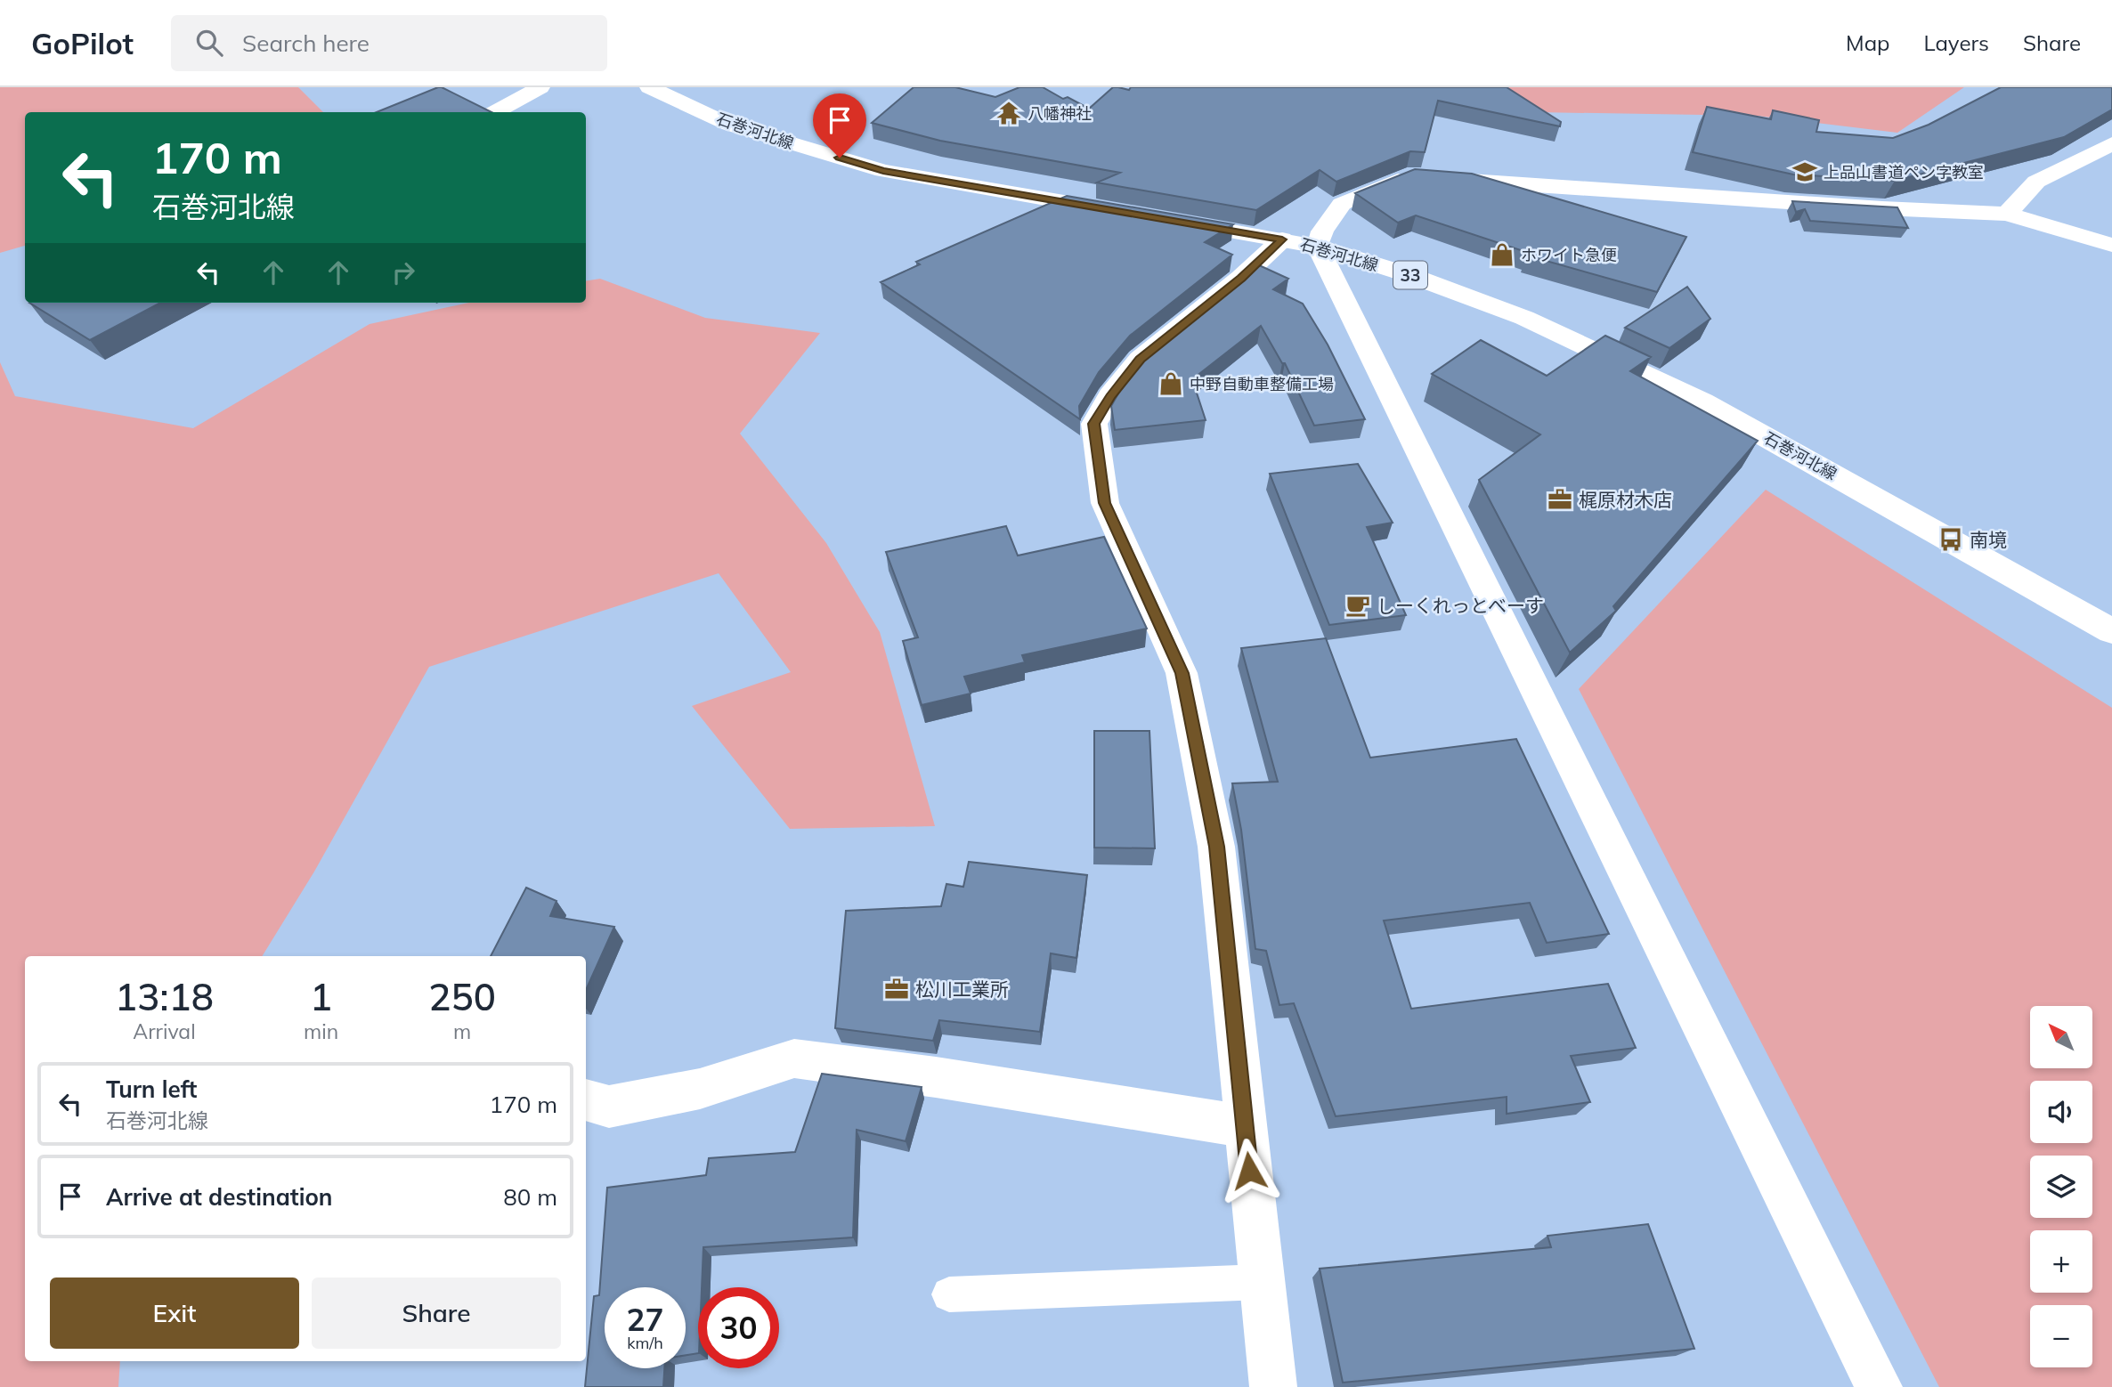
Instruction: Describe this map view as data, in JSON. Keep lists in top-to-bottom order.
{
  "streets": {
    "street": ["石巻河北線", "33"]
  },
  "places": {
    "temple": ["八幡神社"],
    "school or university": ["上品山書道ペン字教室"],
    "shop": ["ホワイト急便", "中野自動車整備工場"],
    "office": ["梶原材木店", "松川工業所"],
    "bus stop": ["南境"],
    "cafe": ["しーくれっとべーす"]
  },
  "north": "top left",
  "page": {
    "header": "GoPilot",
    "search": "Search here",
    "nav": ["Map", "Layers", "Share"],
    "turn": ["170 m", "石巻河北線"],
    "eta": [
      "13:18",
      "Arrival",
      "1",
      "min",
      "250",
      "m"
    ],
    "map_buttons": ["+", "−"],
    "list": [
      {
        "name": "Turn left",
        "note": "石巻河北線",
        "value": "170 m"
      },
      {
        "name": "Arrive at destination",
        "value": "80 m"
      }
    ],
    "buttons": ["Exit", "Share"],
    "speed": "27 km/h",
    "limit": "30"
  }
}
